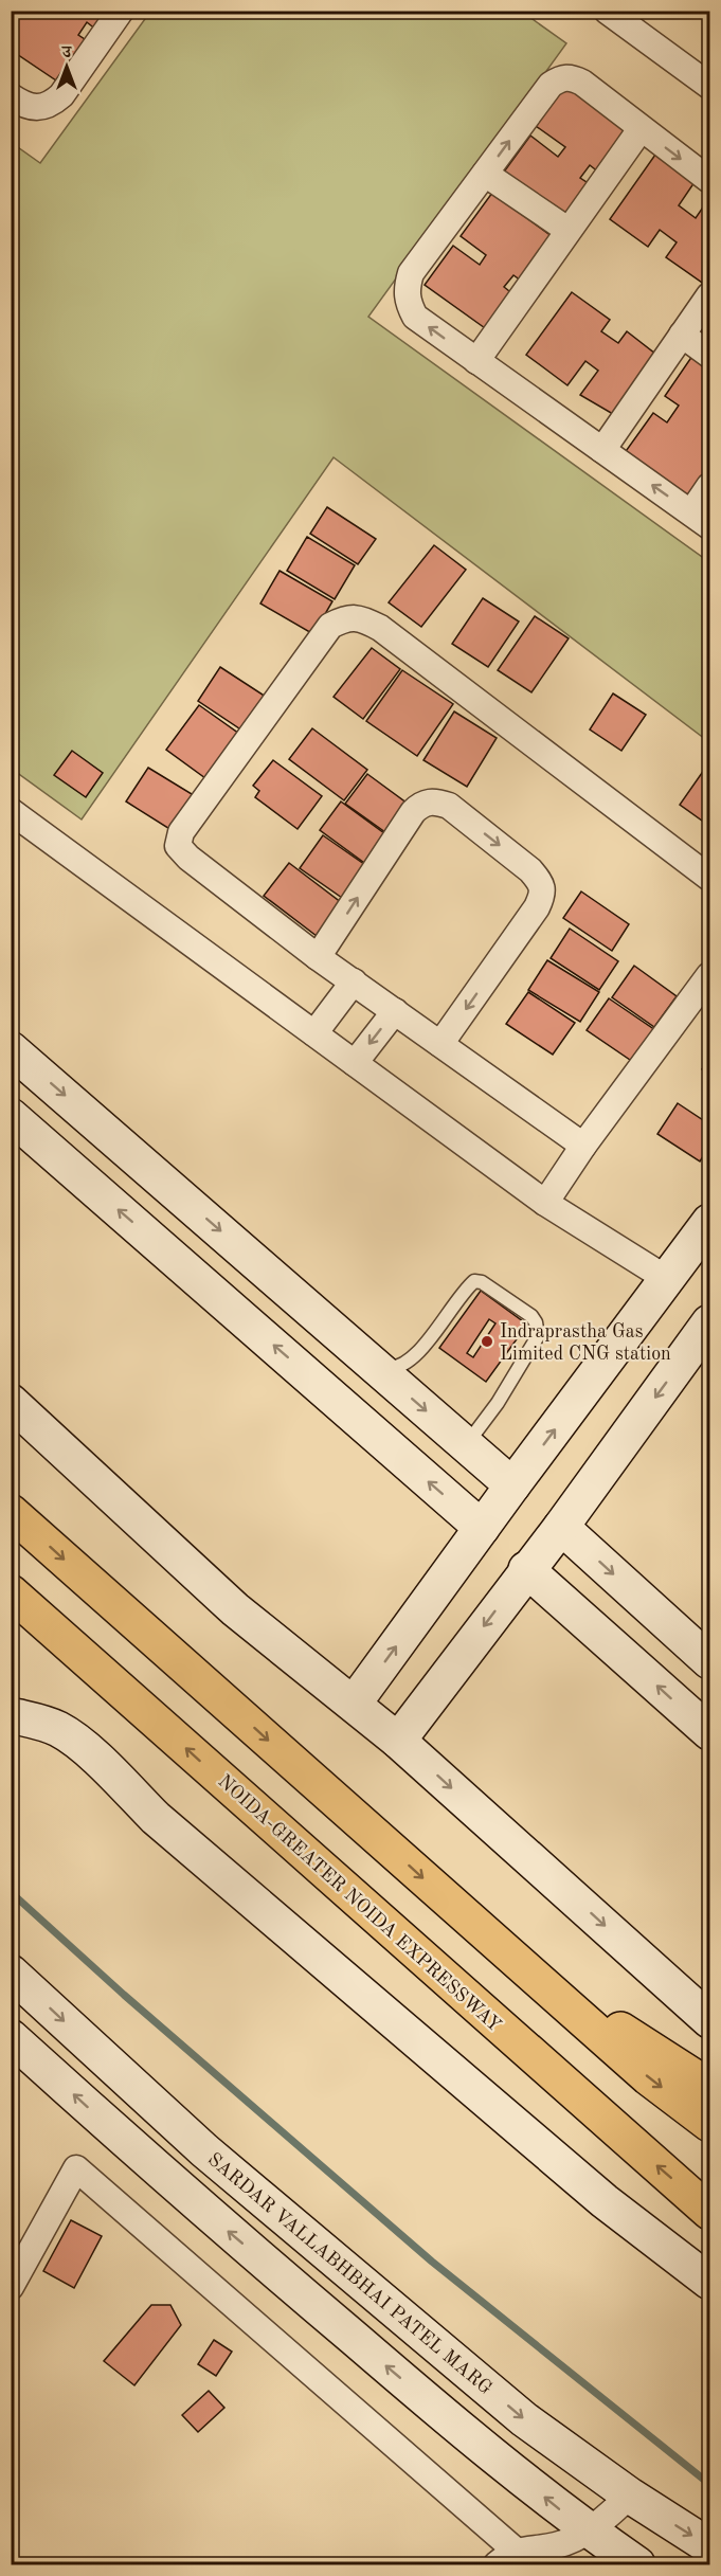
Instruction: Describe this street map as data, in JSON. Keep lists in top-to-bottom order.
{
  "streets": {
    "highway": ["NOIDA-GREATER NOIDA EXPRESSWAY"],
    "street": ["SARDAR VALLABHBHAI PATEL MARG"]
  },
  "places": ["Indraprastha Gas Limited CNG station"],
  "north": "top"
}
